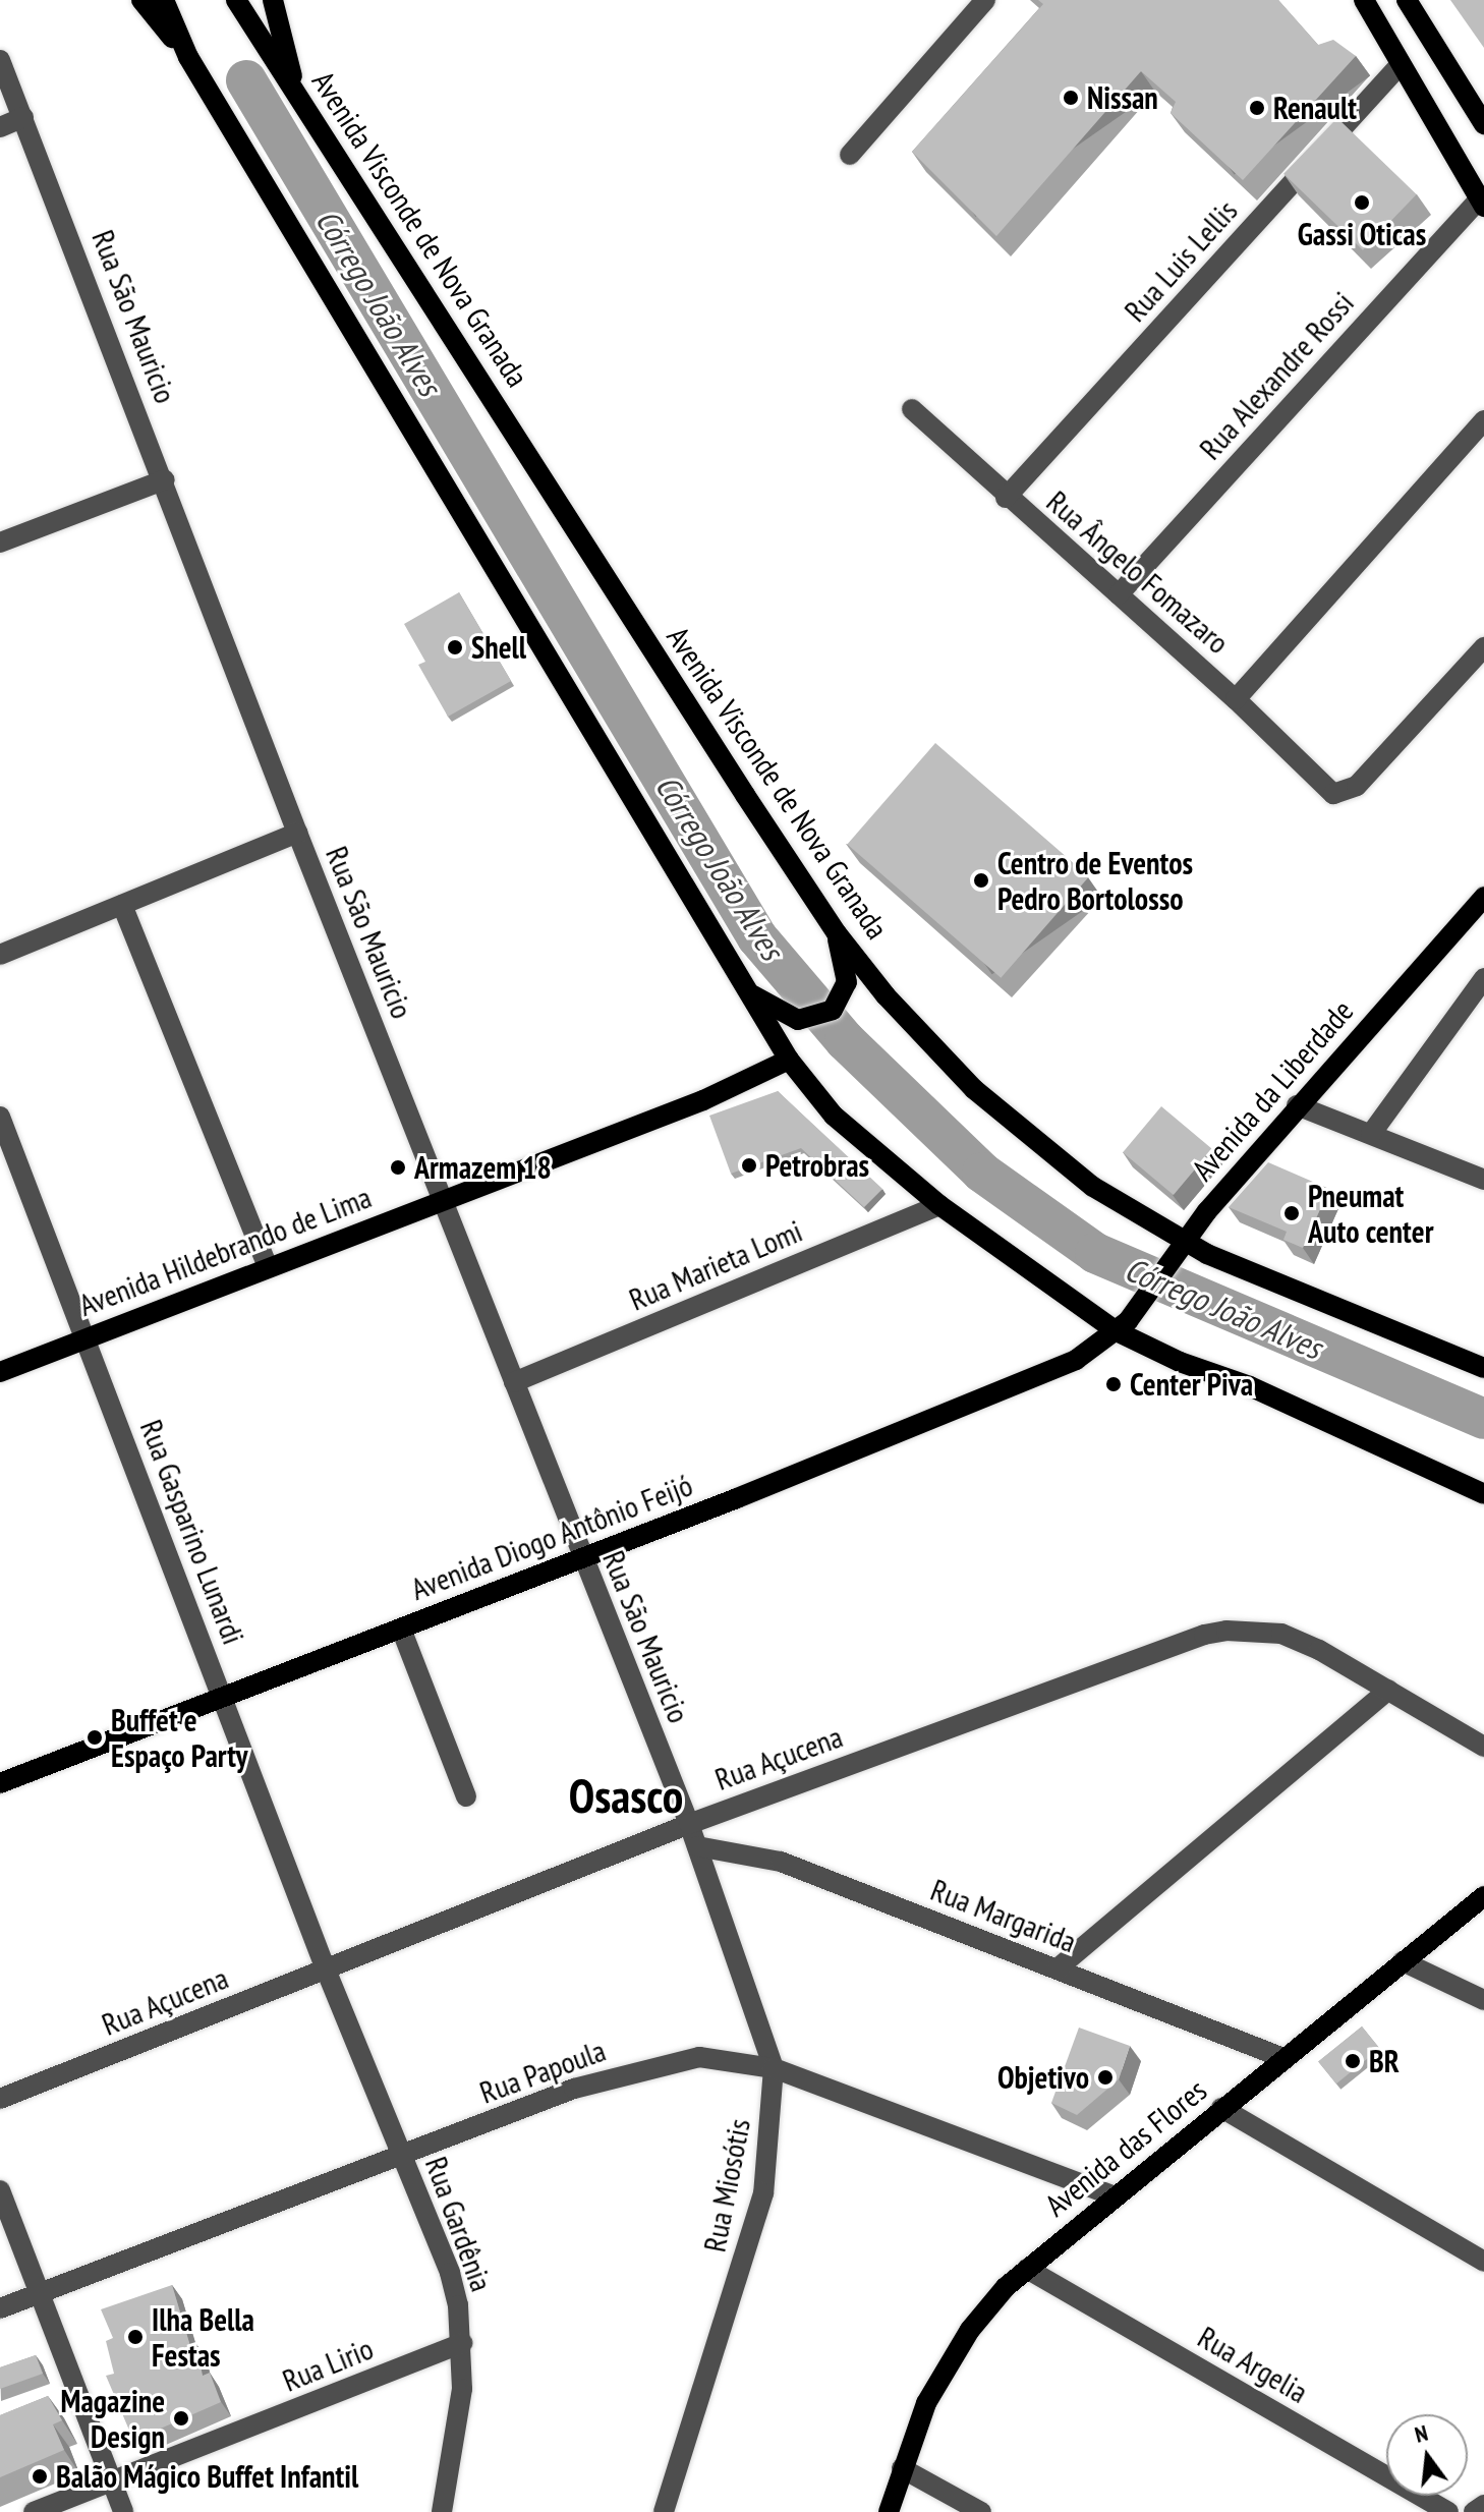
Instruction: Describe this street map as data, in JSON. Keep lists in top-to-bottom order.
{
  "streets": {
    "main road": [
      "Avenida Visconde de Nova Granada",
      "Avenida da Liberdade",
      "Avenida Hildebrando de Lima",
      "Avenida Diogo Antônio Feijó",
      "Avenida das Flores"
    ],
    "street": [
      "Rua Luis Lellis",
      "Rua São Mauricio",
      "Rua Alexandre Rossi",
      "Rua Ângelo Fomazaro",
      "Rua Marieta Lomi",
      "Rua Gasparino Lunardi",
      "Rua Açucena",
      "Rua Margarida",
      "Rua Papoula",
      "Rua Miosótis",
      "Rua Gardênia",
      "Rua Lirio",
      "Rua Argelia"
    ]
  },
  "crossings": [
    ["Avenida Visconde de Nova Granada", "Avenida da Liberdade"],
    ["Rua Luis Lellis", "Rua Ângelo Fomazaro"],
    ["Rua São Mauricio", "Avenida Hildebrando de Lima"],
    ["Rua São Mauricio", "Rua Marieta Lomi"],
    ["Rua São Mauricio", "Avenida Diogo Antônio Feijó"],
    ["Rua São Mauricio", "Rua Açucena"],
    ["Rua São Mauricio", "Rua Miosótis"],
    ["Rua Alexandre Rossi", "Rua Ângelo Fomazaro"],
    ["Avenida da Liberdade", "Avenida Diogo Antônio Feijó"],
    ["Avenida Hildebrando de Lima", "Rua Gasparino Lunardi"],
    ["Rua Gasparino Lunardi", "Avenida Diogo Antônio Feijó"],
    ["Rua Gasparino Lunardi", "Rua Açucena"],
    ["Rua Gasparino Lunardi", "Rua Gardênia"],
    ["Rua Açucena", "Rua Miosótis"],
    ["Rua Açucena", "Rua Gardênia"],
    ["Rua Margarida", "Avenida das Flores"],
    ["Rua Margarida", "Rua Miosótis"],
    ["Rua Papoula", "Avenida das Flores"],
    ["Rua Papoula", "Rua Miosótis"],
    ["Rua Papoula", "Rua Gardênia"],
    ["Avenida das Flores", "Rua Argelia"],
    ["Rua Gardênia", "Rua Lirio"]
  ],
  "districts": ["Osasco"],
  "water": ["Córrego João Alves"],
  "places": [
    "Nissan",
    "Renault",
    "Gassi Oticas",
    "Shell",
    "Centro de Eventos Pedro Bortolosso",
    "Petrobras",
    "Armazem 18",
    "Pneumat Auto center",
    "Center Piva",
    "Buffet e Espaço Party",
    "BR",
    "Objetivo",
    "Ilha Bella Festas",
    "Magazine Design",
    "Balão Mágico Buffet Infantil"
  ],
  "north": "top"
}
